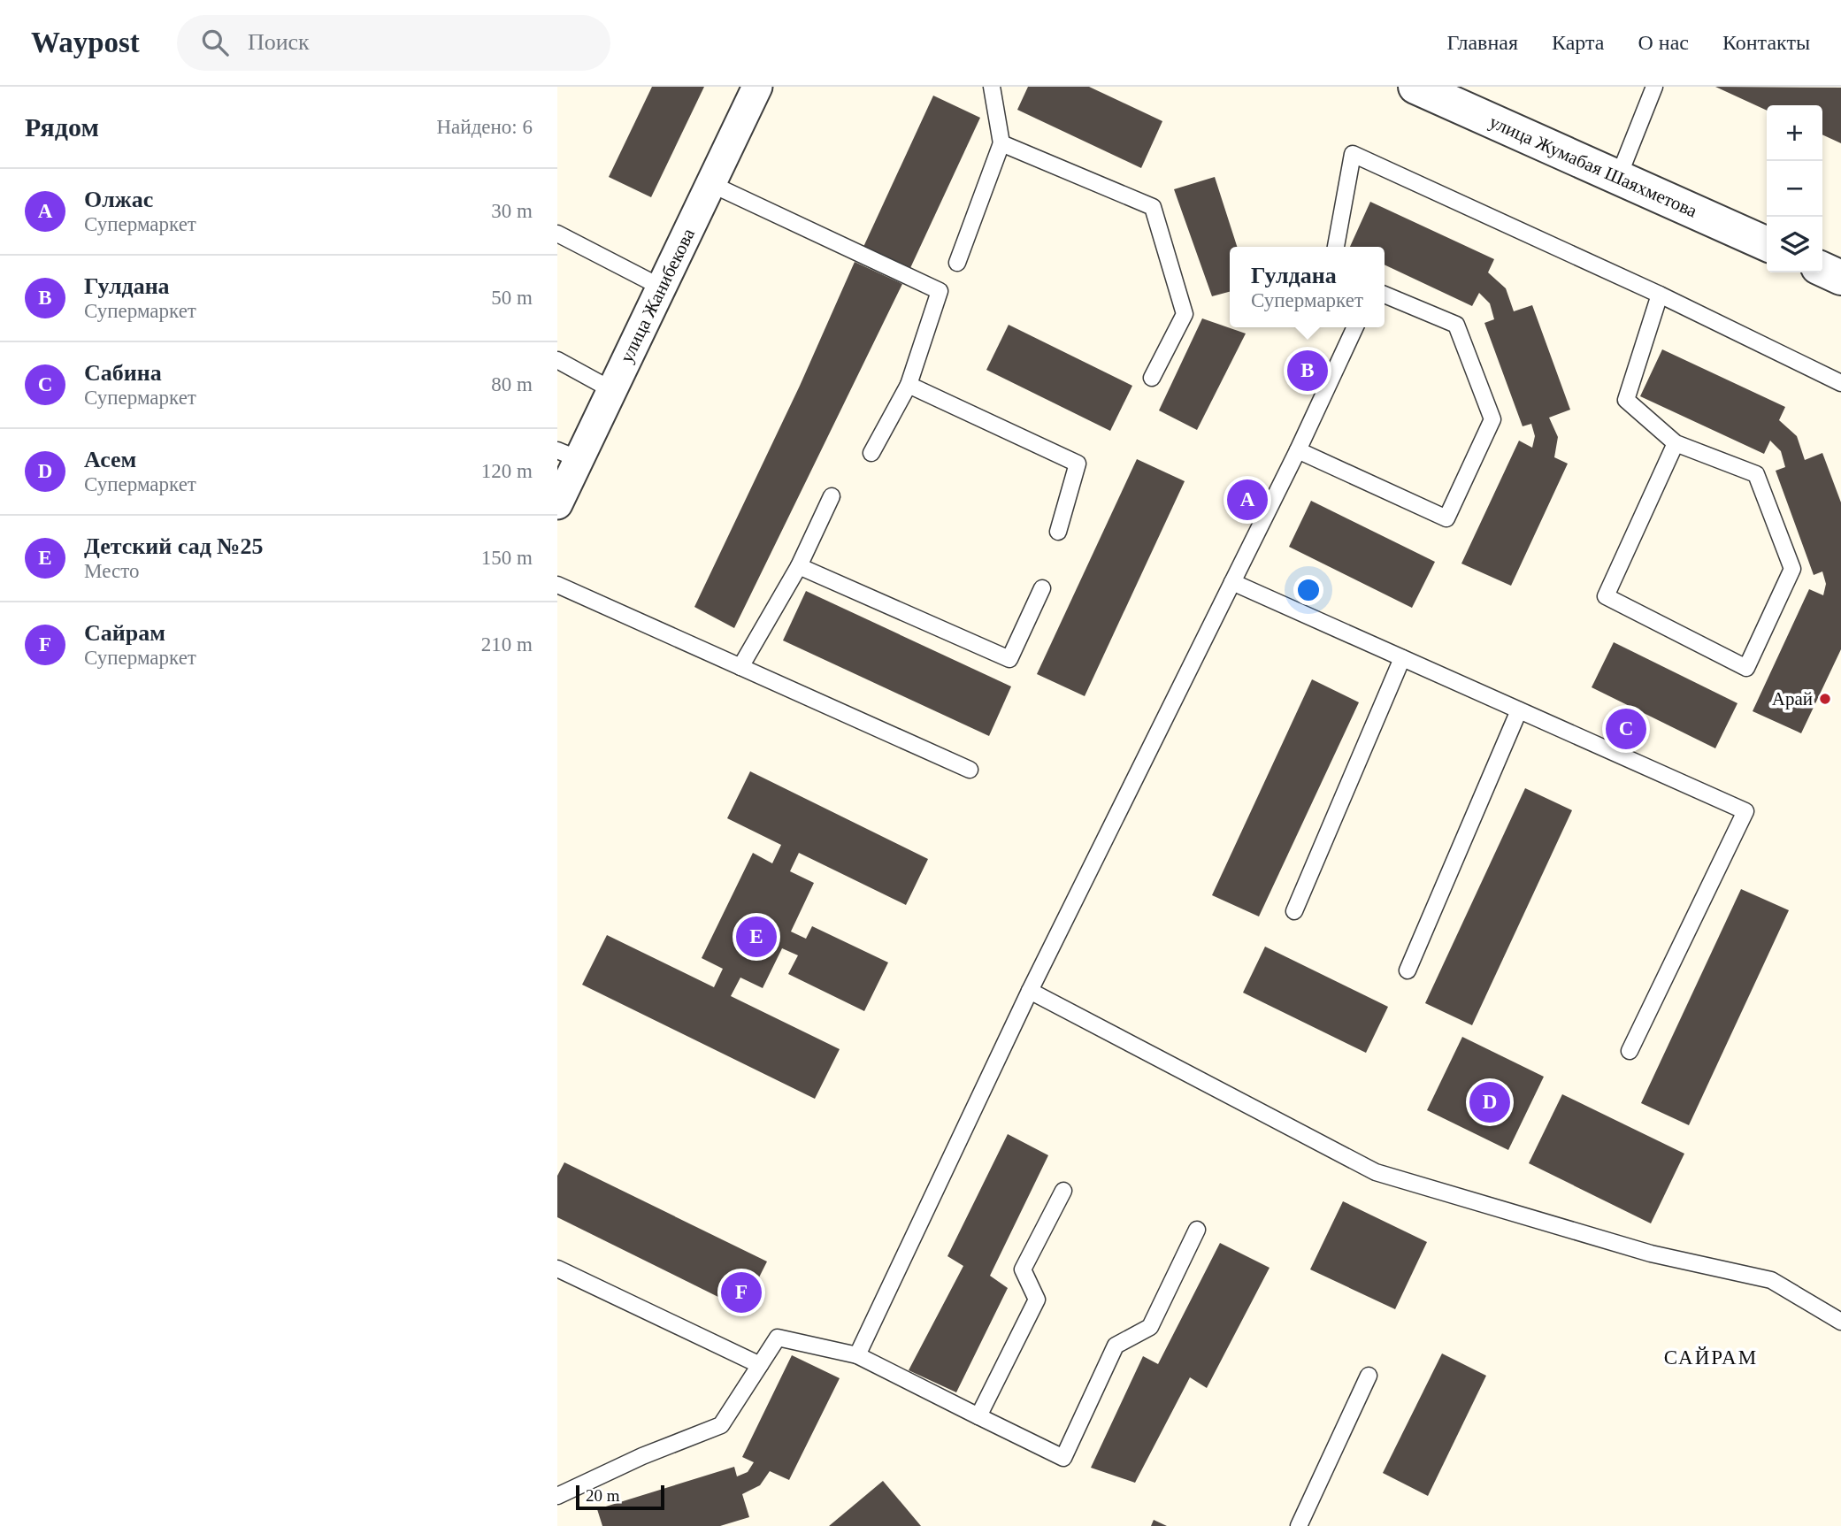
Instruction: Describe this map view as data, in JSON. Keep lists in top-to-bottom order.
{
  "streets": {
    "street": ["улица Жумабая Шаяхметова", "улица Жанибекова"]
  },
  "districts": ["САЙРАМ"],
  "places": ["Арай"],
  "scale_bar": "20 m",
  "page": {
    "header": "Waypost",
    "search": "Поиск",
    "nav": [
      "Главная",
      "Карта",
      "О нас",
      "Контакты"
    ],
    "heading": ["Рядом", "Найдено: 6"],
    "map_buttons": ["+", "−"],
    "list": [
      {
        "mark": "A",
        "name": "Олжас",
        "note": "Супермаркет",
        "value": "30 m"
      },
      {
        "mark": "B",
        "name": "Гулдана",
        "note": "Супермаркет",
        "value": "50 m"
      },
      {
        "mark": "C",
        "name": "Сабина",
        "note": "Супермаркет",
        "value": "80 m"
      },
      {
        "mark": "D",
        "name": "Асем",
        "note": "Супермаркет",
        "value": "120 m"
      },
      {
        "mark": "E",
        "name": "Детский сад №25",
        "note": "Место",
        "value": "150 m"
      },
      {
        "mark": "F",
        "name": "Сайрам",
        "note": "Супермаркет",
        "value": "210 m"
      }
    ],
    "popup": ["Гулдана", "Супермаркет"],
    "pins": [
      "B",
      "A",
      "C",
      "E",
      "D",
      "F"
    ],
    "scale": "20 m"
  }
}
